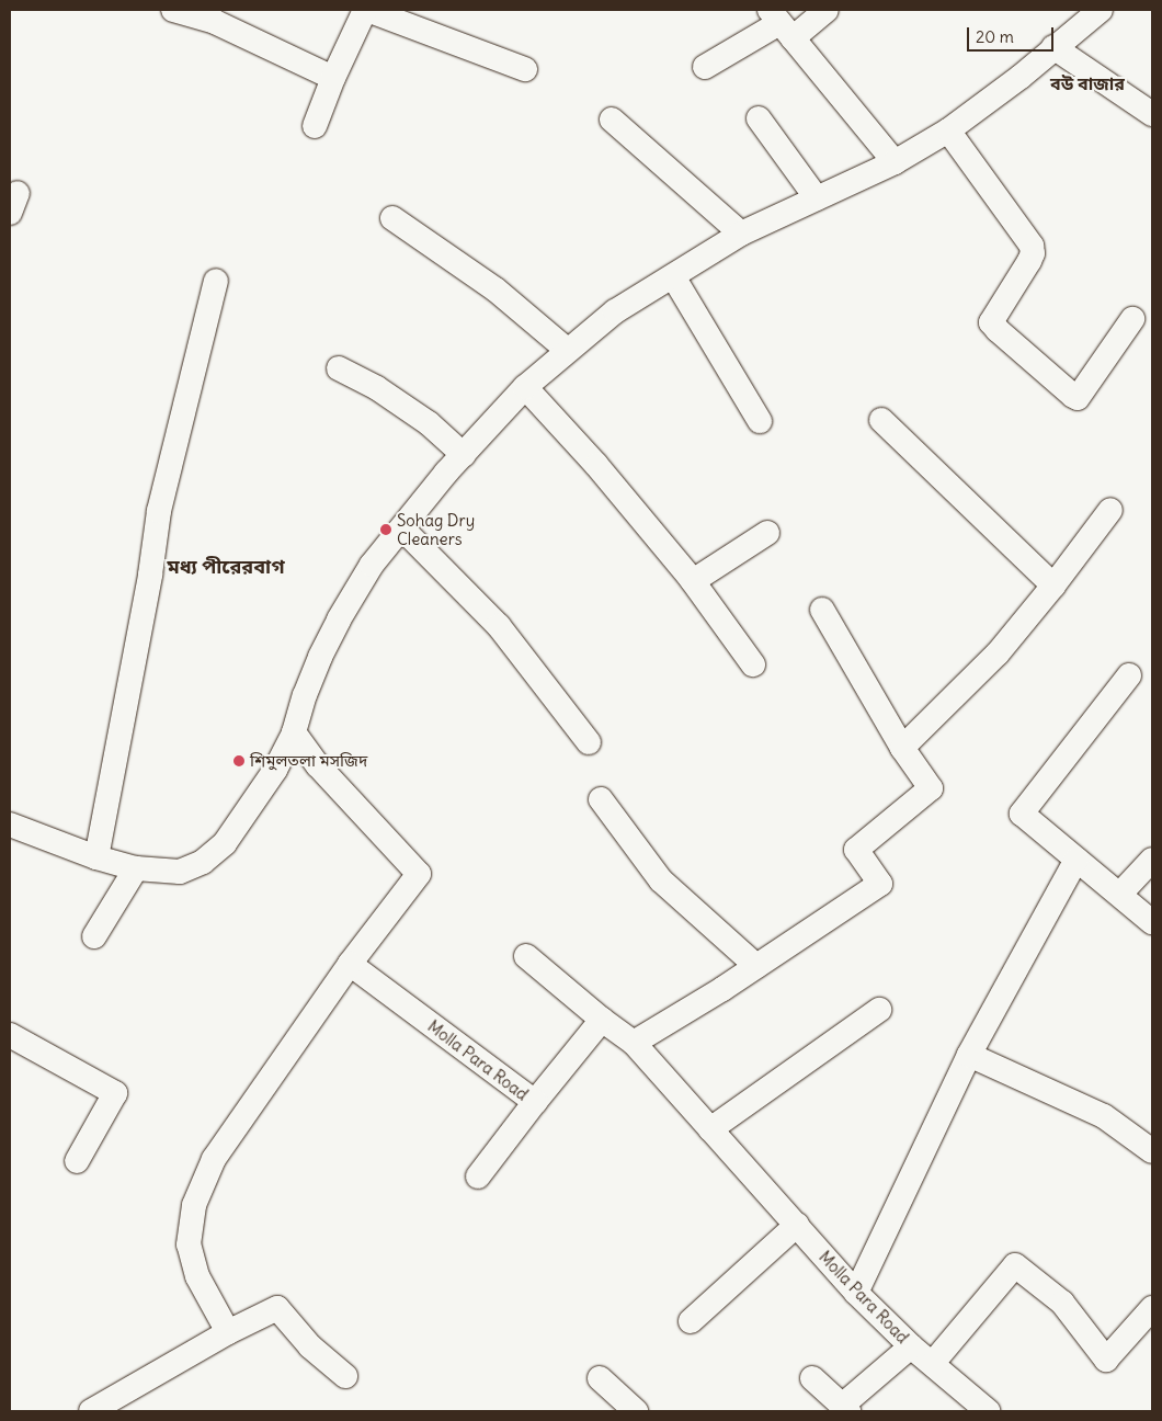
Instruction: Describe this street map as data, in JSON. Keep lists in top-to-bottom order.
{
  "streets": {
    "street": ["Molla Para Road"]
  },
  "districts": ["বউ বাজার", "মধ্য পীরেরবাগ"],
  "places": ["Sohag Dry Cleaners", "শিমুলতলা মসজিদ"],
  "scale_bar": "20 m"
}
